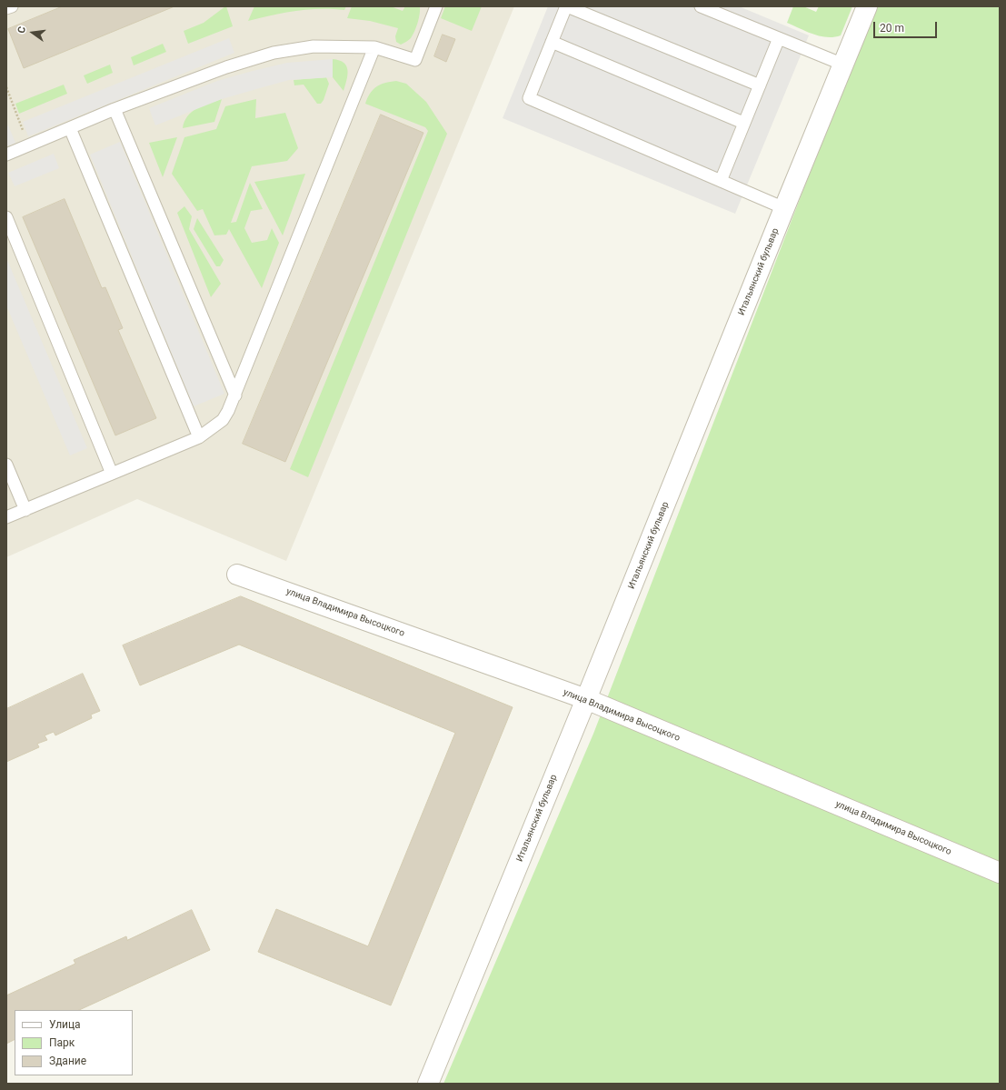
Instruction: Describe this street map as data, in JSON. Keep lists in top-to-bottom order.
{
  "streets": {
    "street": ["Итальянский бульвар", "улица Владимира Высоцкого"]
  },
  "crossings": [
    ["Итальянский бульвар", "улица Владимира Высоцкого"]
  ],
  "legend": ["Улица", "Парк", "Здание"],
  "scale_bar": "20 m",
  "north": "left"
}
